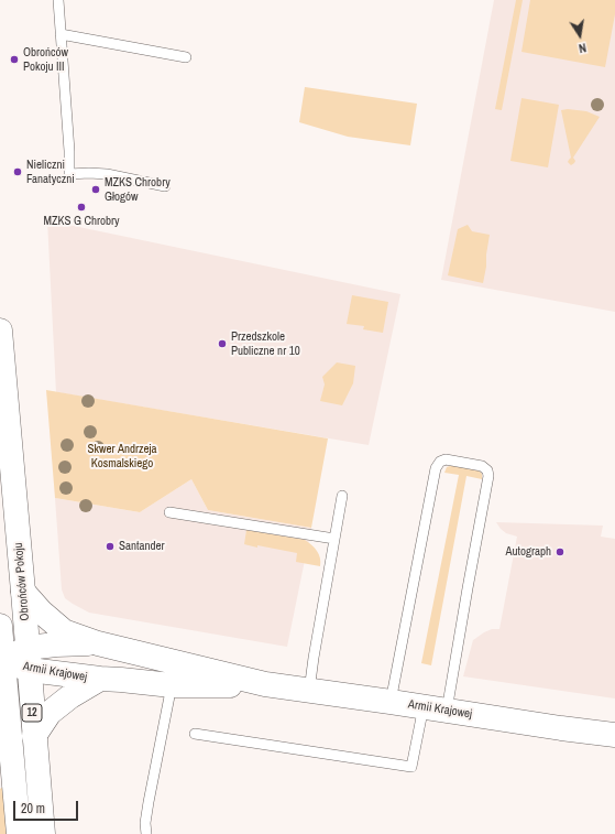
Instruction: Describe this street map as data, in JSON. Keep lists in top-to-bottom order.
{
  "streets": {
    "street": ["Obrońców Pokoju", "Armii Krajowej", "12"]
  },
  "crossings": [
    ["Obrońców Pokoju", "Armii Krajowej"],
    ["Armii Krajowej", "12"]
  ],
  "parks": ["Skwer Andrzeja Kosmalskiego"],
  "places": [
    "Obrońców Pokoju III",
    "Nieliczni Fanatyczni",
    "MZKS Chrobry Głogów",
    "MZKS G Chrobry",
    "Przedszkole Publiczne nr 10",
    "Santander",
    "Autograph"
  ],
  "scale_bar": "20 m",
  "north": "bottom"
}
